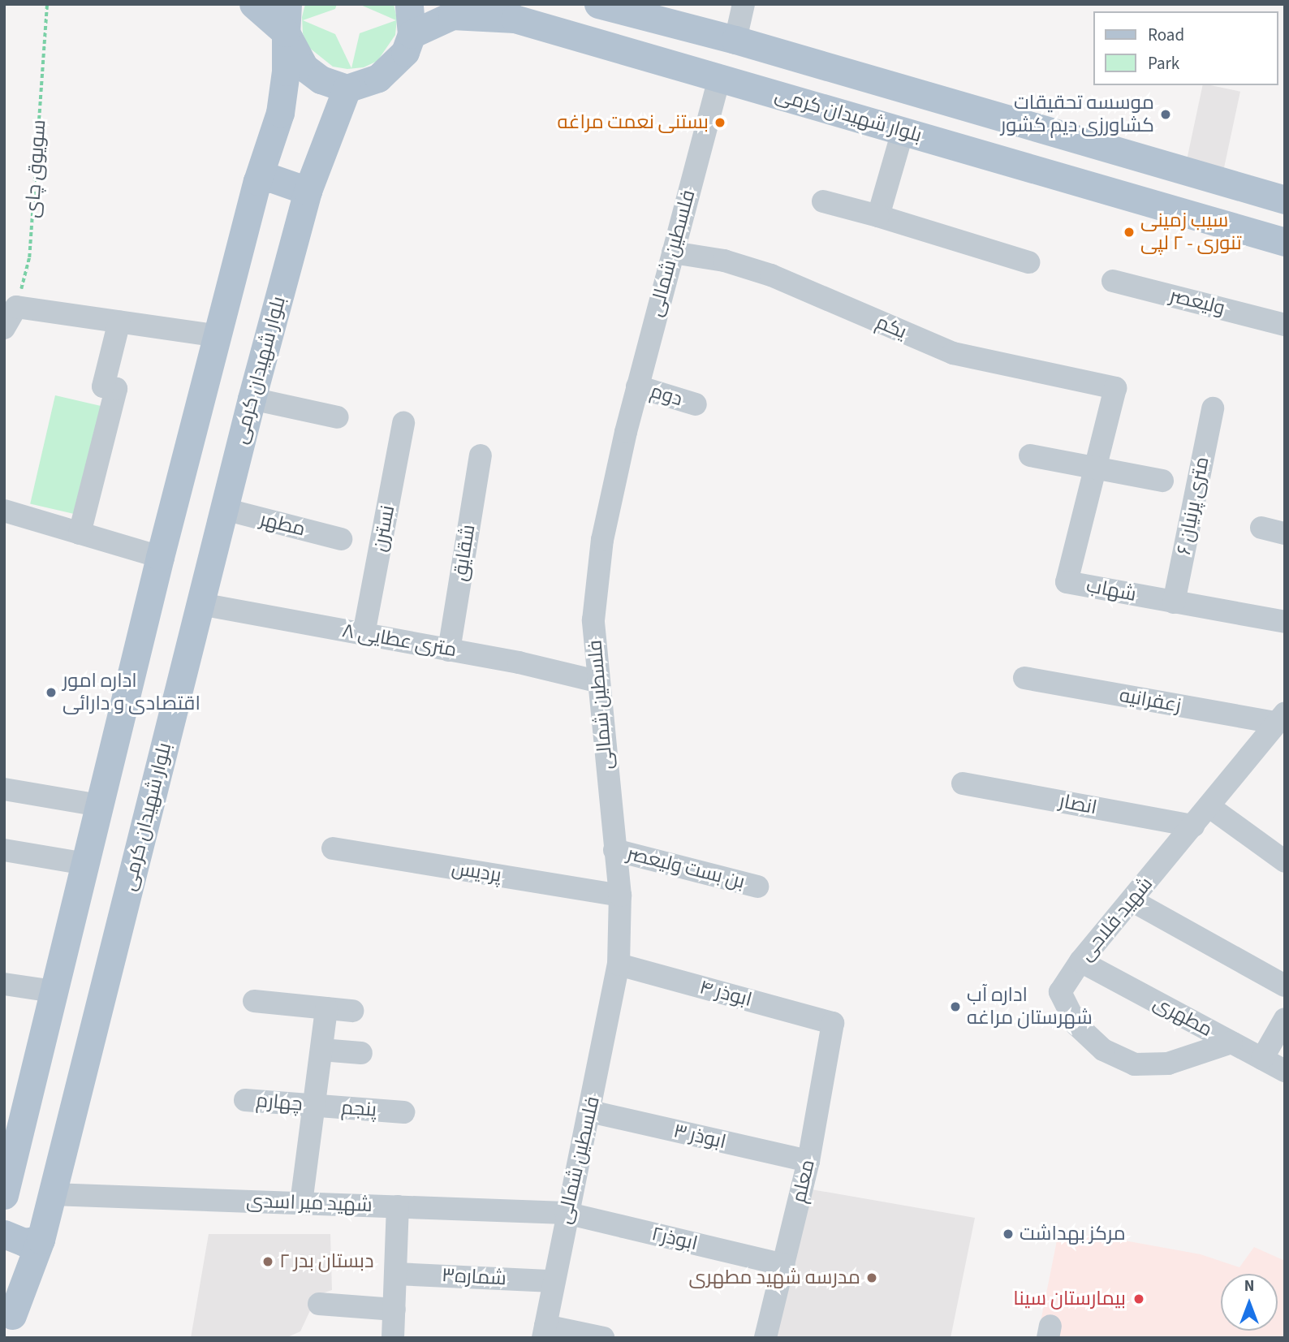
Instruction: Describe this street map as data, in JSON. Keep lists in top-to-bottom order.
{
  "streets": {
    "main road": ["بلوار شهیدان کرمی"],
    "street": [
      "فلسطین شمالی",
      "ولیعصر",
      "یکم",
      "دوم",
      "۶ متری پرنیان",
      "مطهر",
      "نسترن",
      "شقایق",
      "شهاب",
      "۸ متری عطایی",
      "زعفرانیه",
      "انصار",
      "بن بست ولیعصر",
      "پردیس",
      "شهید فلاحی",
      "ابوذر ۴",
      "مطهری",
      "چهارم",
      "پنجم",
      "ابوذر ۳",
      "معلم",
      "شهید میر اسدی",
      "ابوذر۲",
      "شماره۳"
    ],
    "path": ["سویوق چای"]
  },
  "crossings": [
    ["بلوار شهیدان کرمی", "فلسطین شمالی"],
    ["بلوار شهیدان کرمی", "مطهر"],
    ["بلوار شهیدان کرمی", "۸ متری عطایی"],
    ["بلوار شهیدان کرمی", "شهید میر اسدی"],
    ["فلسطین شمالی", "یکم"],
    ["فلسطین شمالی", "دوم"],
    ["فلسطین شمالی", "۸ متری عطایی"],
    ["فلسطین شمالی", "بن بست ولیعصر"],
    ["فلسطین شمالی", "پردیس"],
    ["فلسطین شمالی", "ابوذر ۴"],
    ["فلسطین شمالی", "ابوذر ۳"],
    ["فلسطین شمالی", "شهید میر اسدی"],
    ["فلسطین شمالی", "ابوذر۲"],
    ["فلسطین شمالی", "شماره۳"],
    ["یکم", "شهاب"],
    ["۶ متری پرنیان", "شهاب"],
    ["نسترن", "۸ متری عطایی"],
    ["شقایق", "۸ متری عطایی"],
    ["زعفرانیه", "شهید فلاحی"],
    ["انصار", "شهید فلاحی"],
    ["شهید فلاحی", "مطهری"],
    ["ابوذر ۴", "معلم"],
    ["چهارم", "پنجم"],
    ["ابوذر ۳", "معلم"],
    ["معلم", "ابوذر۲"],
    ["شهید میر اسدی", "ابوذر۲"]
  ],
  "places": [
    "موسسه تحقیقات کشاورزی دیم کشور",
    "بستنی نعمت مراغه",
    "سیب زمینی تنوری - ۲ لپی",
    "اداره امور اقتصادی و دارائی",
    "اداره آب شهرستان مراغه",
    "مرکز بهداشت",
    "دبستان بدر ۲",
    "مدرسه شهید مطهری",
    "بیمارستان سینا"
  ],
  "legend": ["Road", "Park"],
  "north": "top"
}
